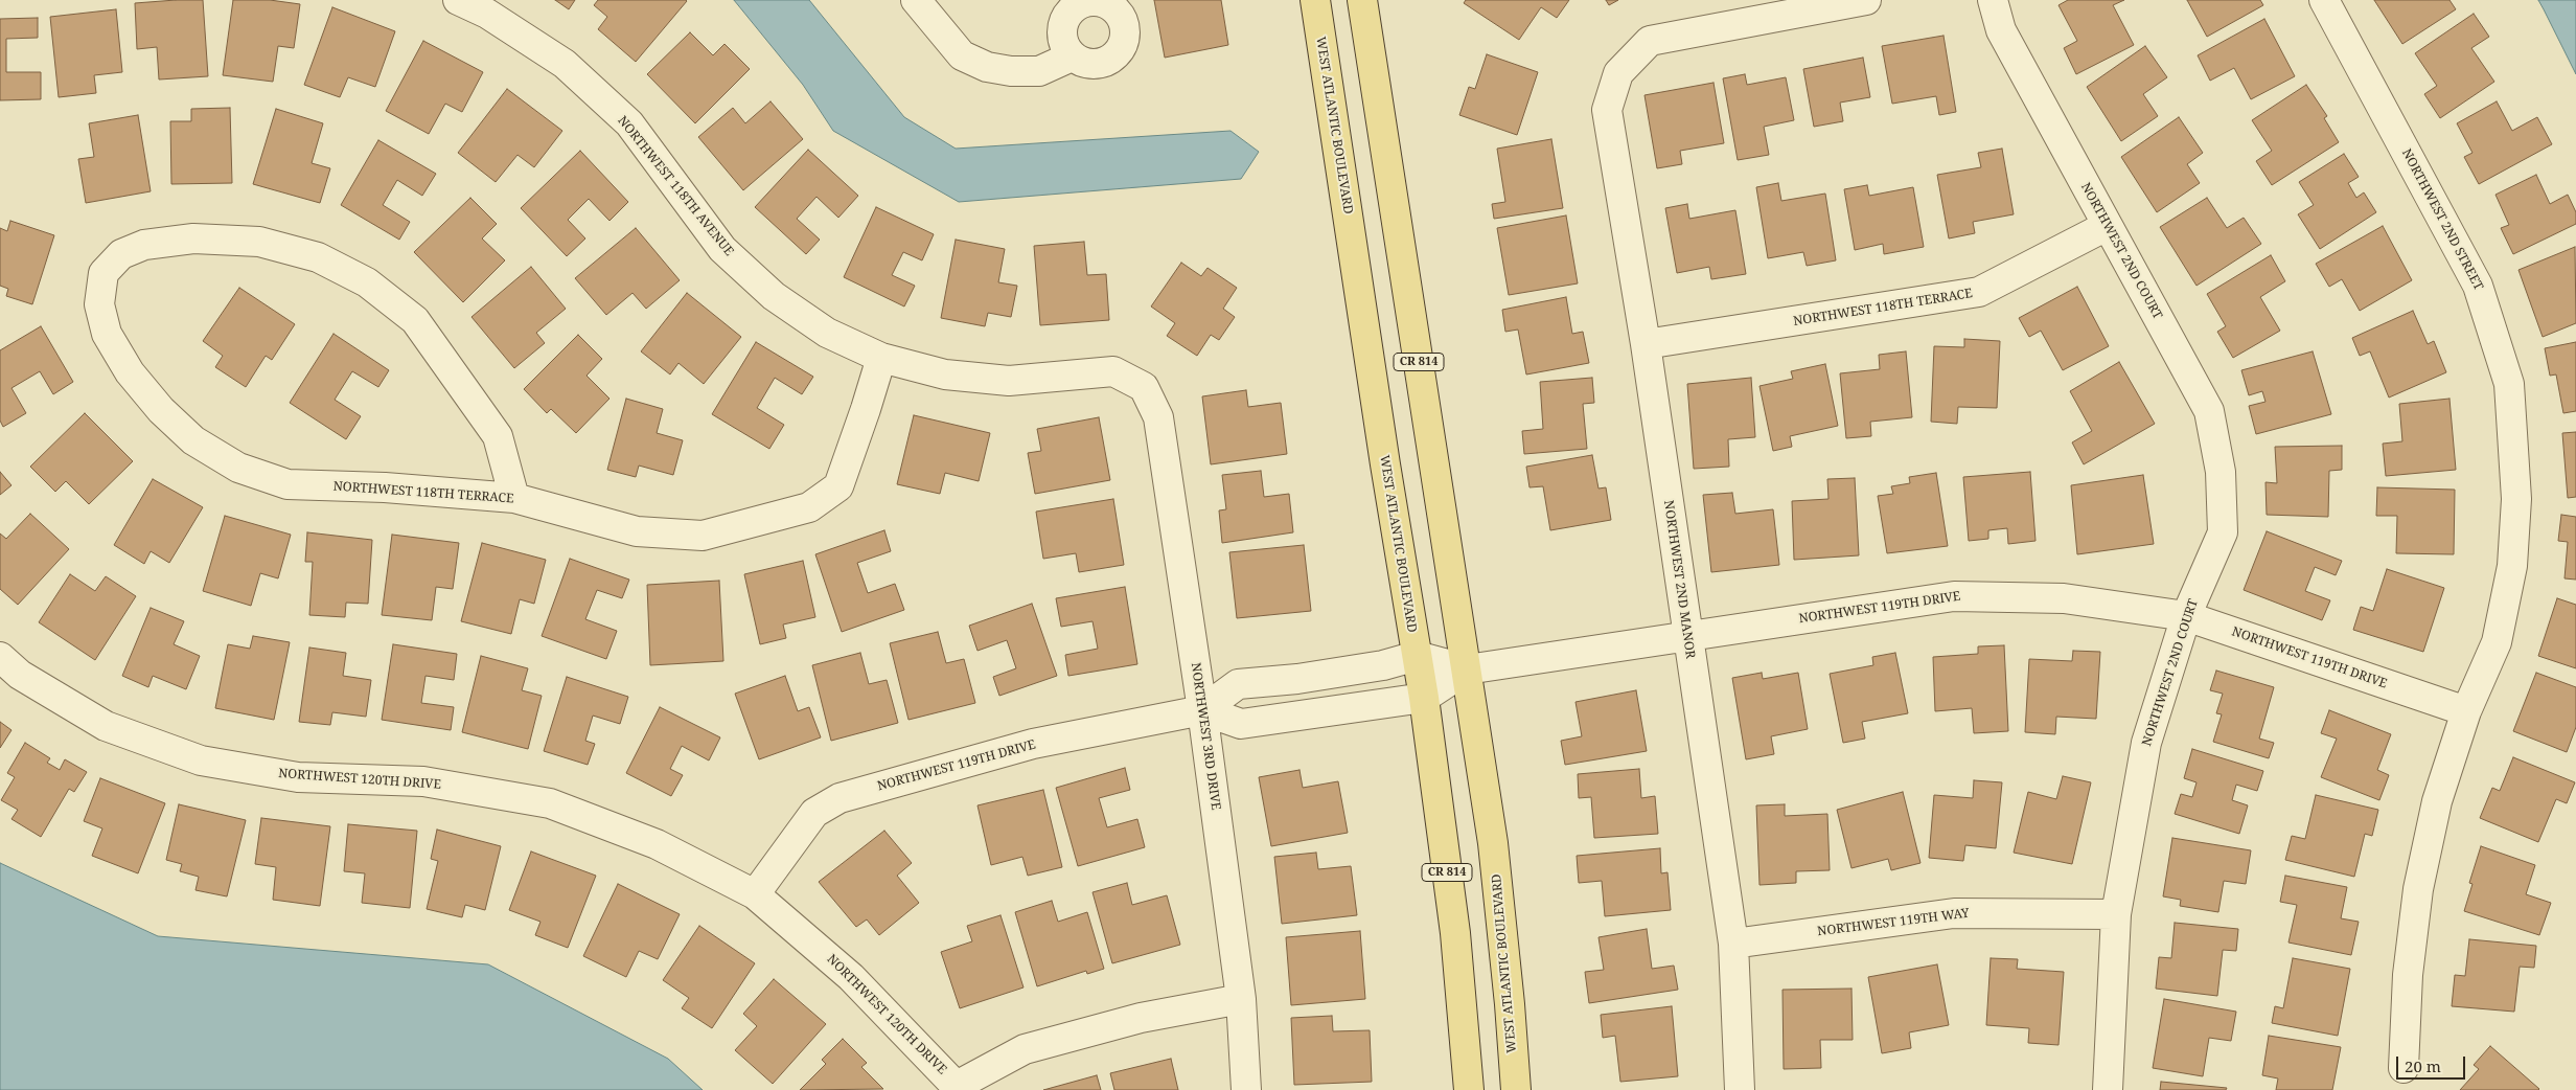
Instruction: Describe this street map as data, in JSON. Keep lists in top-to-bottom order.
{
  "streets": {
    "main road": ["WEST ATLANTIC BOULEVARD", "CR 814"],
    "street": [
      "NORTHWEST 118TH AVENUE",
      "NORTHWEST 2ND STREET",
      "NORTHWEST 2ND COURT",
      "NORTHWEST 118TH TERRACE",
      "NORTHWEST 2ND MANOR",
      "NORTHWEST 119TH DRIVE",
      "NORTHWEST 3RD DRIVE",
      "NORTHWEST 120TH DRIVE",
      "NORTHWEST 119TH WAY"
    ]
  },
  "crossings": [
    ["WEST ATLANTIC BOULEVARD", "NORTHWEST 119TH DRIVE"],
    ["NORTHWEST 118TH AVENUE", "NORTHWEST 118TH TERRACE"],
    ["NORTHWEST 118TH AVENUE", "NORTHWEST 3RD DRIVE"],
    ["NORTHWEST 2ND STREET", "NORTHWEST 119TH DRIVE"],
    ["NORTHWEST 2ND COURT", "NORTHWEST 118TH TERRACE"],
    ["NORTHWEST 2ND COURT", "NORTHWEST 119TH DRIVE"],
    ["NORTHWEST 2ND COURT", "NORTHWEST 119TH WAY"],
    ["NORTHWEST 118TH TERRACE", "NORTHWEST 2ND MANOR"],
    ["NORTHWEST 2ND MANOR", "NORTHWEST 119TH DRIVE"],
    ["NORTHWEST 2ND MANOR", "NORTHWEST 119TH WAY"],
    ["NORTHWEST 119TH DRIVE", "NORTHWEST 3RD DRIVE"],
    ["NORTHWEST 119TH DRIVE", "NORTHWEST 120TH DRIVE"]
  ],
  "scale_bar": "20 m"
}
